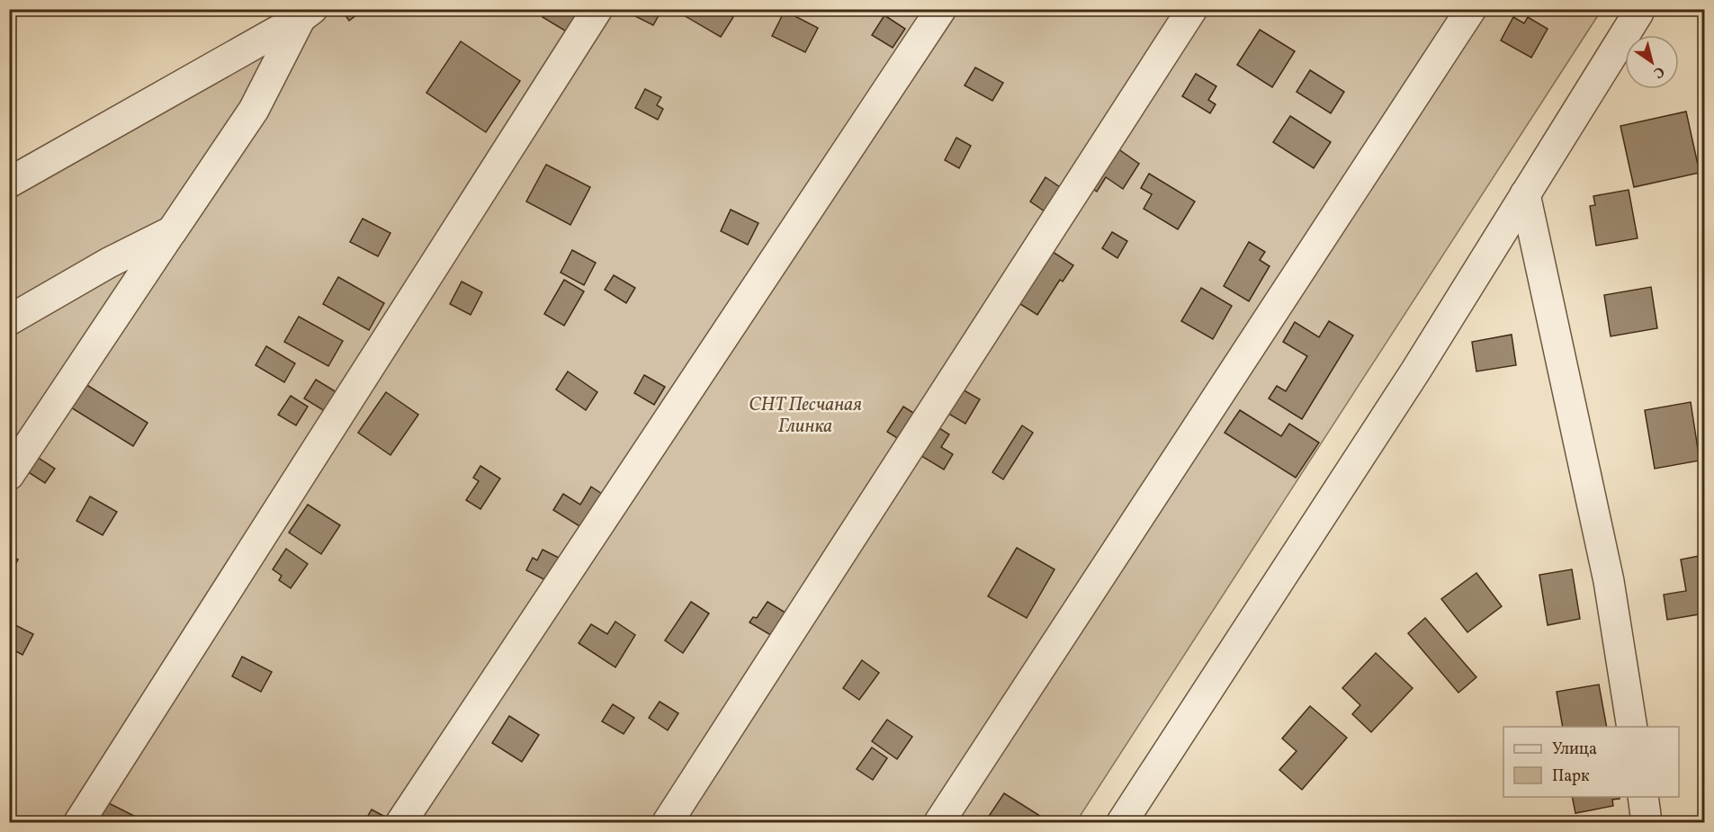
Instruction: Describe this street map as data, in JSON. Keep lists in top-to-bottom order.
{
  "parks": ["СНТ Песчаная Глинка"],
  "legend": ["Улица", "Парк"],
  "north": "bottom right"
}
